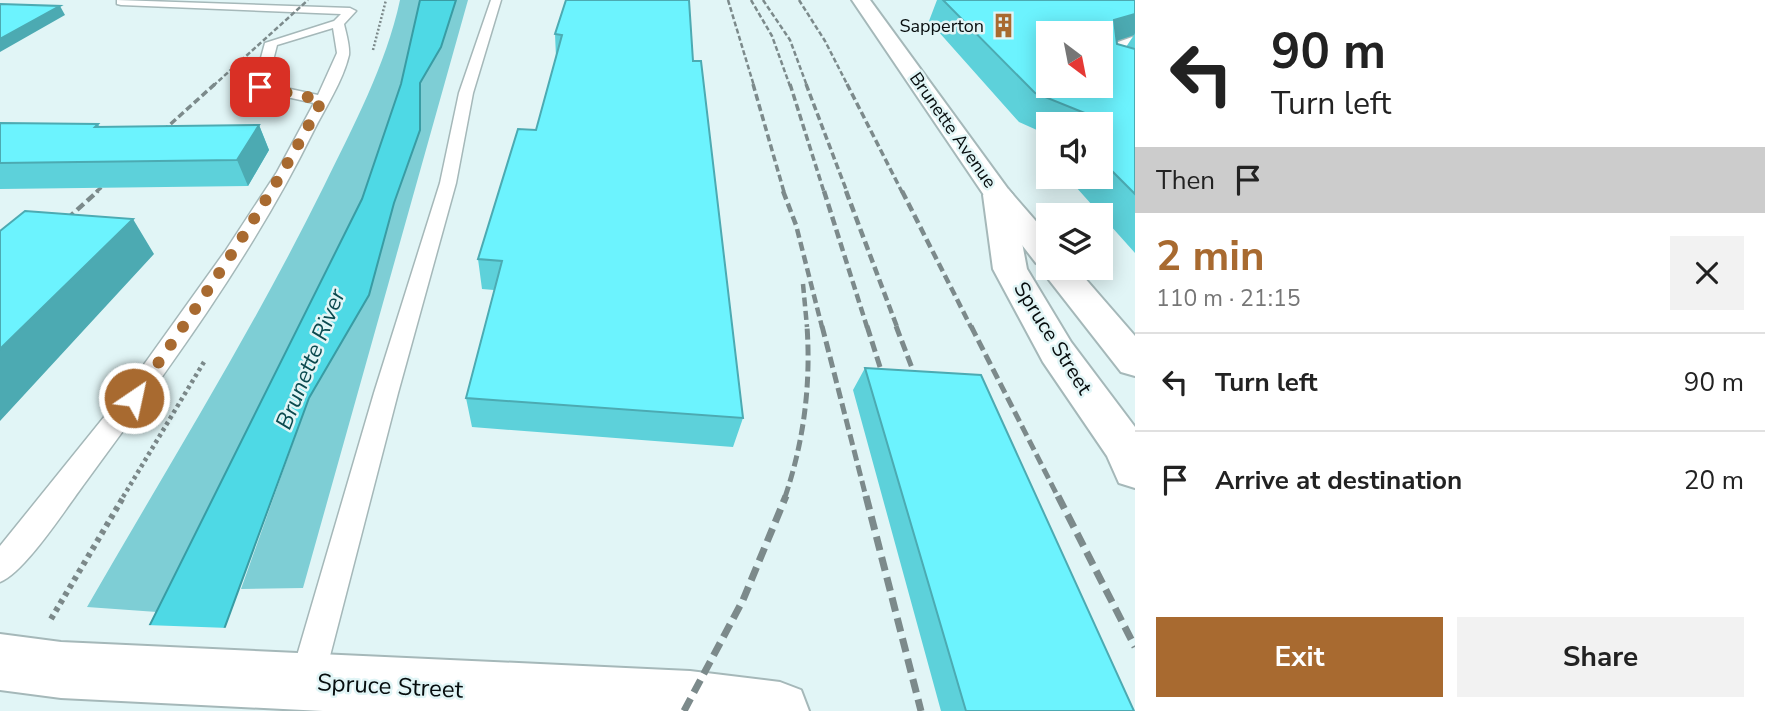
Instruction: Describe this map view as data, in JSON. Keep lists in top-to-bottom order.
{
  "streets": {
    "street": ["Brunette Avenue", "Spruce Street"]
  },
  "crossings": [
    ["Brunette Avenue", "Spruce Street"]
  ],
  "water": ["Brunette River"],
  "places": {
    "building": ["Sapperton"]
  },
  "north": "bottom right",
  "page": {
    "turn": ["90 m", "Turn left"],
    "then": "Then",
    "heading": ["2 min", "110 m · 21:15"],
    "list": [
      {
        "name": "Turn left",
        "value": "90 m"
      },
      {
        "name": "Arrive at destination",
        "value": "20 m"
      }
    ],
    "buttons": ["Exit", "Share"]
  }
}
